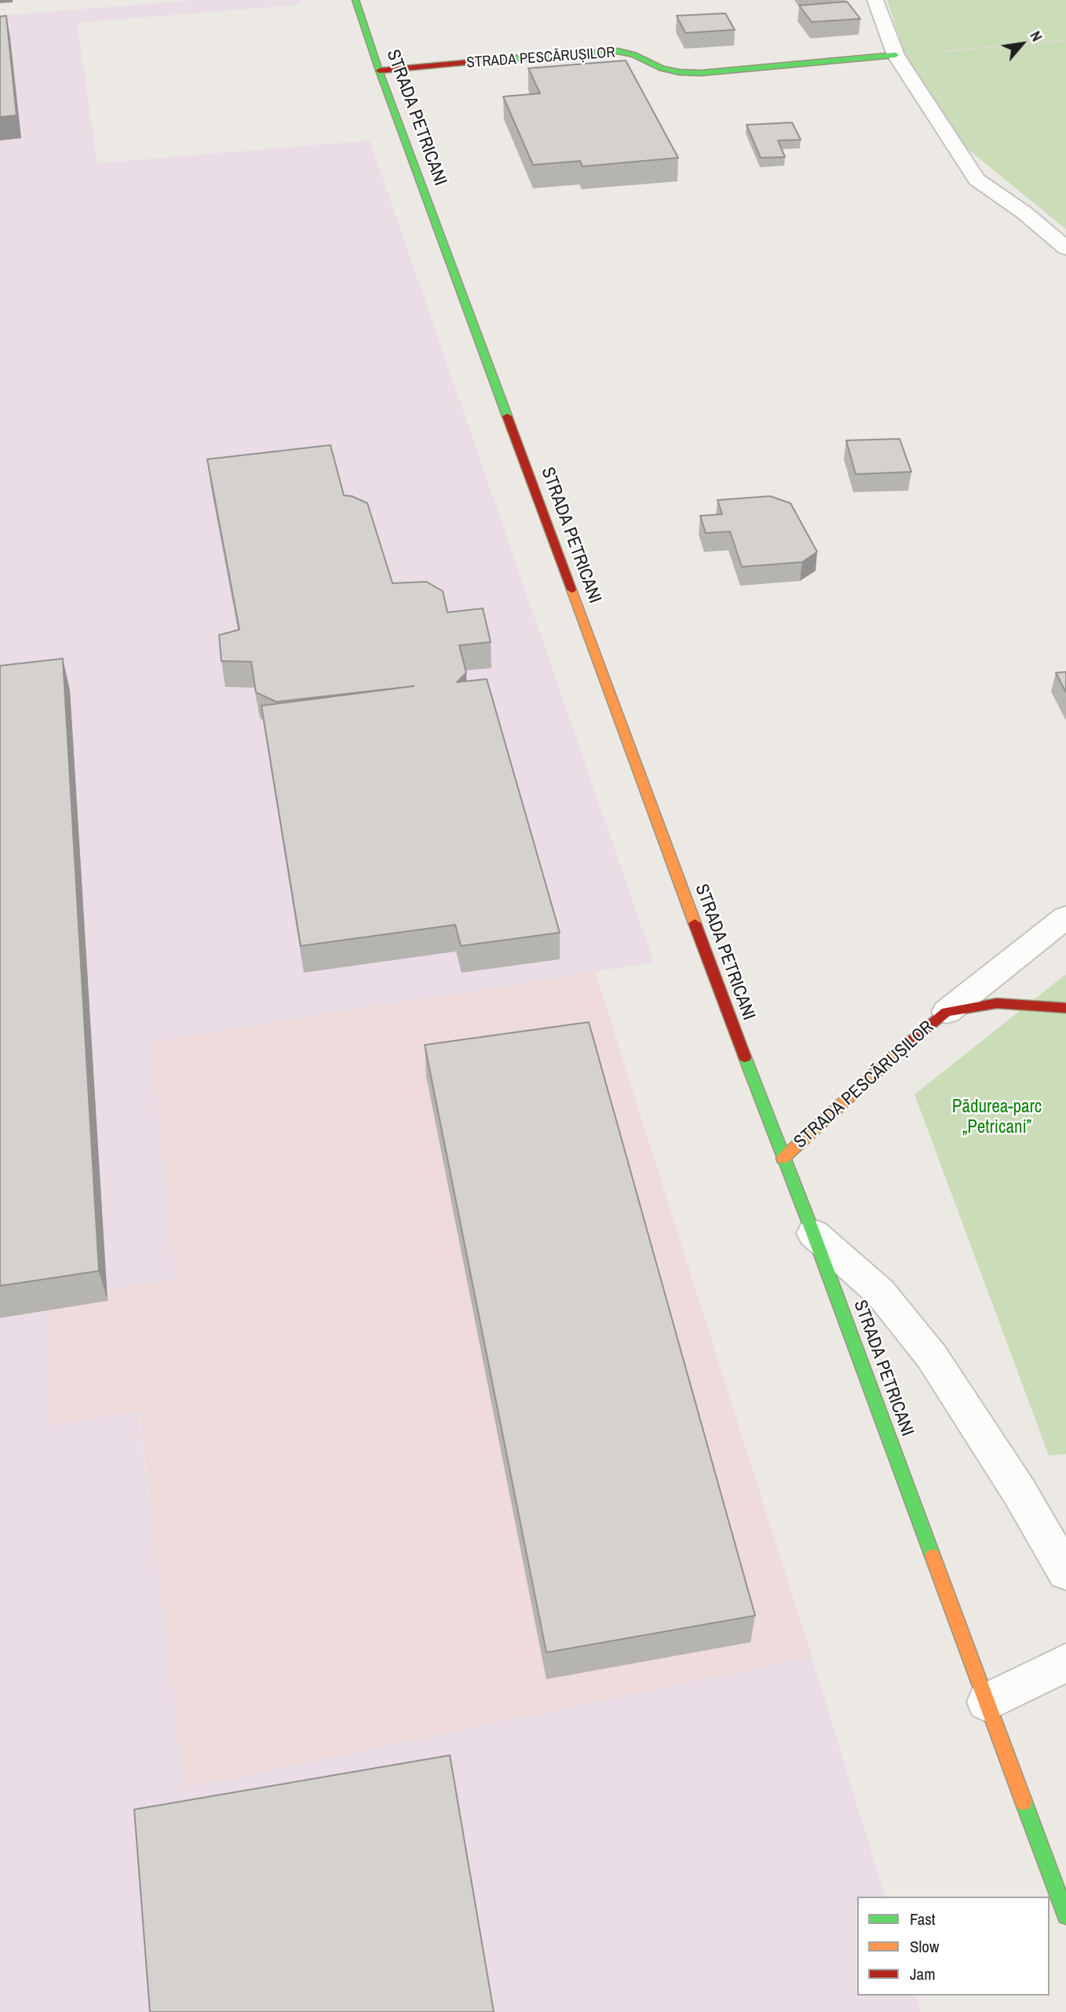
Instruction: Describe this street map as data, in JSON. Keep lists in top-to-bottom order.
{
  "streets": {
    "main road": ["STRADA PESCĂRUȘILOR", "STRADA PETRICANI"]
  },
  "crossings": [
    ["STRADA PESCĂRUȘILOR", "STRADA PETRICANI"]
  ],
  "parks": ["Pădurea-parc „Petricani”"],
  "legend": ["Fast", "Slow", "Jam"],
  "north": "top right"
}
